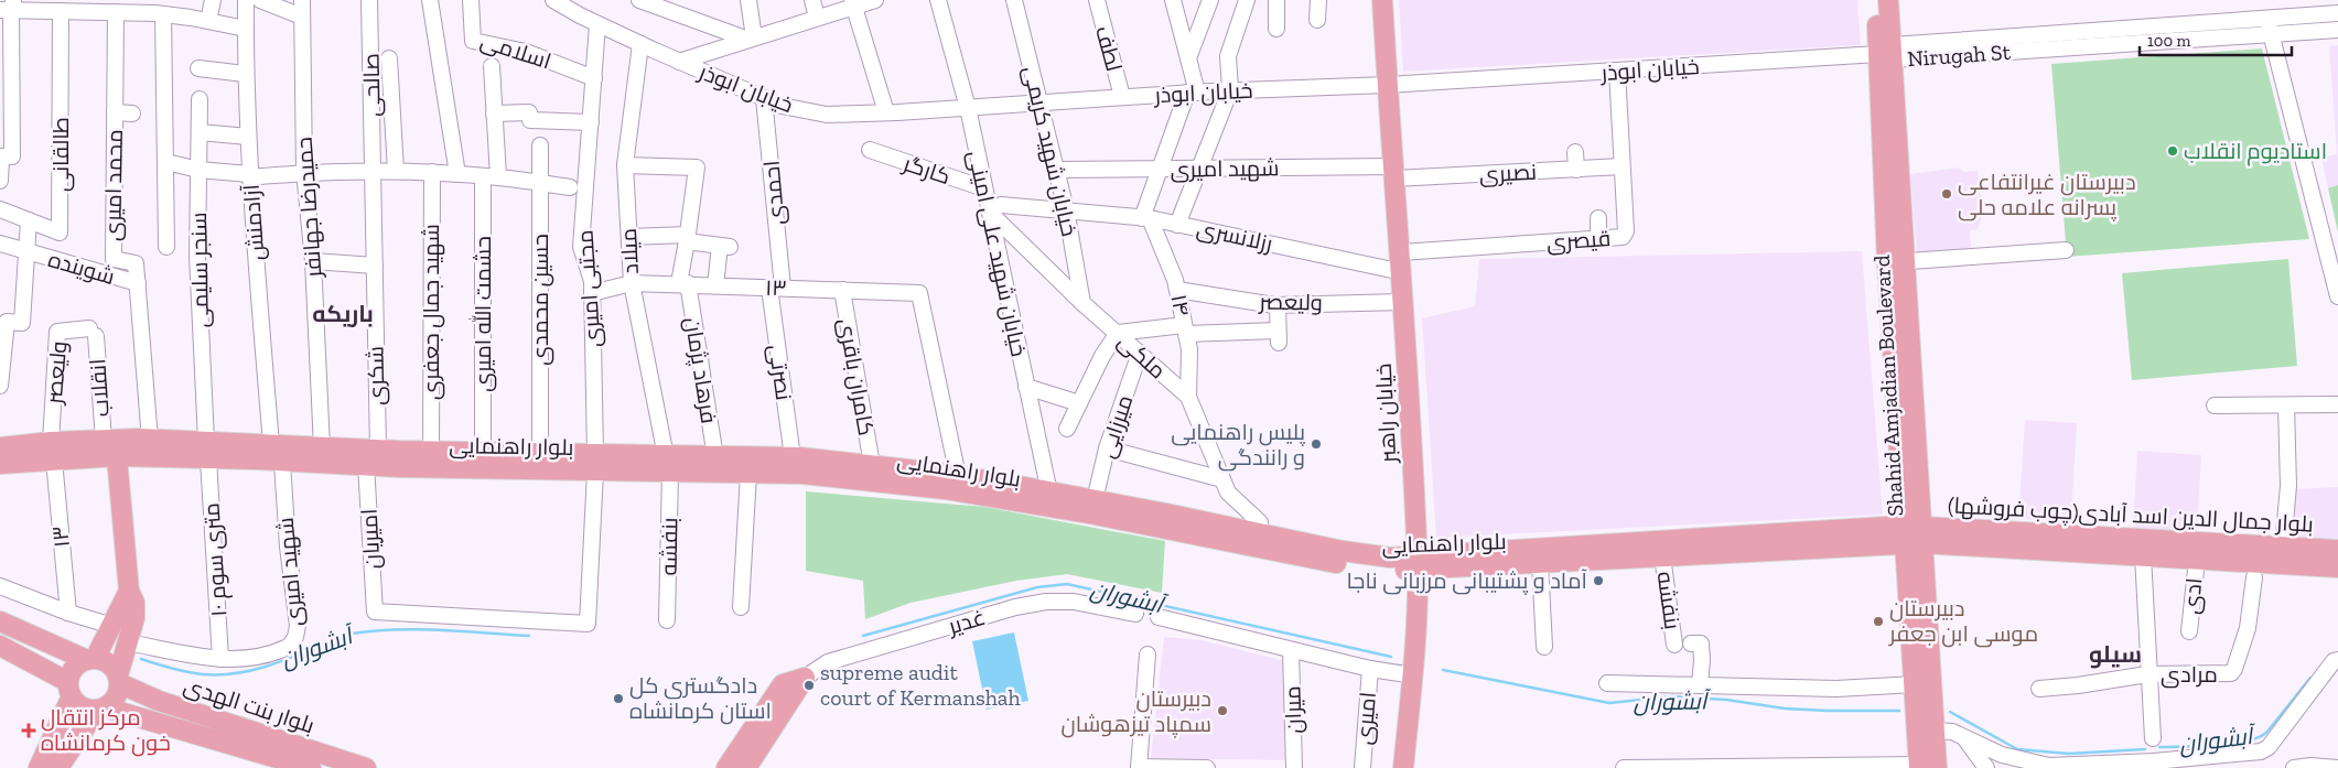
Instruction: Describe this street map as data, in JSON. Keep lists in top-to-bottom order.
{
  "streets": {
    "main road": [
      "Shahid Amjadian Boulevard",
      "خیابان راهبر",
      "بلوار راهنمایی",
      "بلوار جمال الدین اسد آبادی(چوب فروشها)",
      "بلوار بنت الهدی"
    ],
    "street": [
      "لطف",
      "اسلامی",
      "Nirugah St",
      "خیابان ابوذر",
      "صالحی",
      "خیابان شهید کریمی",
      "طالقانی",
      "شهید امیری",
      "کارگر",
      "نصیری",
      "محمد امیری",
      "احمدی",
      "حمیدرضا جهانفر",
      "آزادمنش",
      "رزلانسری",
      "قیصری",
      "میلاد",
      "خیابان شهید علی امینی",
      "شوینده",
      "سنجر سلیمی",
      "۱۳",
      "مجتبی امیری",
      "حسین محمدی",
      "ولیعصر",
      "۱۴",
      "شهید جمال جعفری",
      "حشمت الله امیری",
      "ملکی",
      "فرهاد پژمان",
      "نصرتی",
      "شکری",
      "کامران باقری",
      "انقلاب",
      "میرزایی",
      "امیریان",
      "بنفشه",
      "۱۰ متری سوم",
      "ادی",
      "غدیر",
      "مرادی",
      "میران",
      "امیری"
    ]
  },
  "crossings": [
    ["لطف", "خیابان ابوذر"],
    ["اسلامی", "مجتبی امیری"],
    ["Nirugah St", "خیابان ابوذر"],
    ["Nirugah St", "Shahid Amjadian Boulevard"],
    ["خیابان ابوذر", "خیابان شهید کریمی"],
    ["خیابان ابوذر", "احمدی"],
    ["خیابان ابوذر", "قیصری"],
    ["خیابان ابوذر", "میلاد"],
    ["خیابان ابوذر", "خیابان شهید علی امینی"],
    ["خیابان ابوذر", "مجتبی امیری"],
    ["خیابان ابوذر", "Shahid Amjadian Boulevard"],
    ["خیابان ابوذر", "خیابان راهبر"],
    ["صالحی", "شکری"],
    ["خیابان شهید کریمی", "شهید امیری"],
    ["خیابان شهید کریمی", "رزلانسری"],
    ["خیابان شهید کریمی", "ملکی"],
    ["شهید امیری", "نصیری"],
    ["شهید امیری", "خیابان راهبر"],
    ["شهید امیری", "بلوار راهنمایی"],
    ["شهید امیری", "۱۰ متری سوم"],
    ["کارگر", "خیابان شهید علی امینی"],
    ["نصیری", "قیصری"],
    ["نصیری", "خیابان راهبر"],
    ["محمد امیری", "شوینده"],
    ["محمد امیری", "بلوار راهنمایی"],
    ["احمدی", "۱۳"],
    ["احمدی", "نصرتی"],
    ["حمیدرضا جهانفر", "بلوار راهنمایی"],
    ["آزادمنش", "بلوار راهنمایی"],
    ["رزلانسری", "خیابان شهید علی امینی"],
    ["رزلانسری", "۱۴"],
    ["رزلانسری", "ملکی"],
    ["رزلانسری", "خیابان راهبر"],
    ["قیصری", "خیابان راهبر"],
    ["میلاد", "۱۳"],
    ["میلاد", "فرهاد پژمان"],
    ["میلاد", "بلوار راهنمایی"],
    ["میلاد", "بنفشه"],
    ["خیابان شهید علی امینی", "ملکی"],
    ["خیابان شهید علی امینی", "بلوار راهنمایی"],
    ["سنجر سلیمی", "بلوار راهنمایی"],
    ["سنجر سلیمی", "۱۰ متری سوم"],
    ["۱۳", "مجتبی امیری"],
    ["۱۳", "ولیعصر"],
    ["۱۳", "فرهاد پژمان"],
    ["۱۳", "نصرتی"],
    ["۱۳", "کامران باقری"],
    ["۱۳", "بلوار راهنمایی"],
    ["مجتبی امیری", "بلوار راهنمایی"],
    ["مجتبی امیری", "امیریان"],
    ["حسین محمدی", "بلوار راهنمایی"],
    ["ولیعصر", "۱۴"],
    ["ولیعصر", "انقلاب"],
    ["ولیعصر", "خیابان راهبر"],
    ["ولیعصر", "بلوار راهنمایی"],
    ["۱۴", "ملکی"],
    ["شهید جمال جعفری", "بلوار راهنمایی"],
    ["حشمت الله امیری", "بلوار راهنمایی"],
    ["ملکی", "میرزایی"],
    ["فرهاد پژمان", "بلوار راهنمایی"],
    ["نصرتی", "بلوار راهنمایی"],
    ["شکری", "بلوار راهنمایی"],
    ["کامران باقری", "بلوار راهنمایی"],
    ["Shahid Amjadian Boulevard", "بلوار راهنمایی"],
    ["Shahid Amjadian Boulevard", "بلوار جمال الدین اسد آبادی(چوب فروشها)"],
    ["انقلاب", "بلوار راهنمایی"],
    ["خیابان راهبر", "بلوار راهنمایی"],
    ["میرزایی", "بلوار راهنمایی"],
    ["بلوار راهنمایی", "بلوار جمال الدین اسد آبادی(چوب فروشها)"],
    ["بلوار راهنمایی", "امیریان"],
    ["بلوار راهنمایی", "بنفشه"],
    ["بلوار راهنمایی", "۱۰ متری سوم"],
    ["بلوار جمال الدین اسد آبادی(چوب فروشها)", "ادی"]
  ],
  "districts": ["باریکه", "سیلو"],
  "water": ["آبشوران"],
  "places": {
    "other": [
      "استادیوم انقلاب",
      "دبیرستان غیرانتفاعی پسرانه علامه حلی",
      "پلیس راهنمایی و رانندگی",
      "آماد و پشتیبانی مرزبانی ناجا",
      "دبیرستان موسی ابن جعفر",
      "supreme audit court of Kermanshah",
      "دادگستری کل استان کرمانشاه",
      "دبیرستان سمپاد تیزهوشان"
    ],
    "health": ["مرکز انتقال خون کرمانشاه"]
  },
  "scale_bar": "100 m"
}
